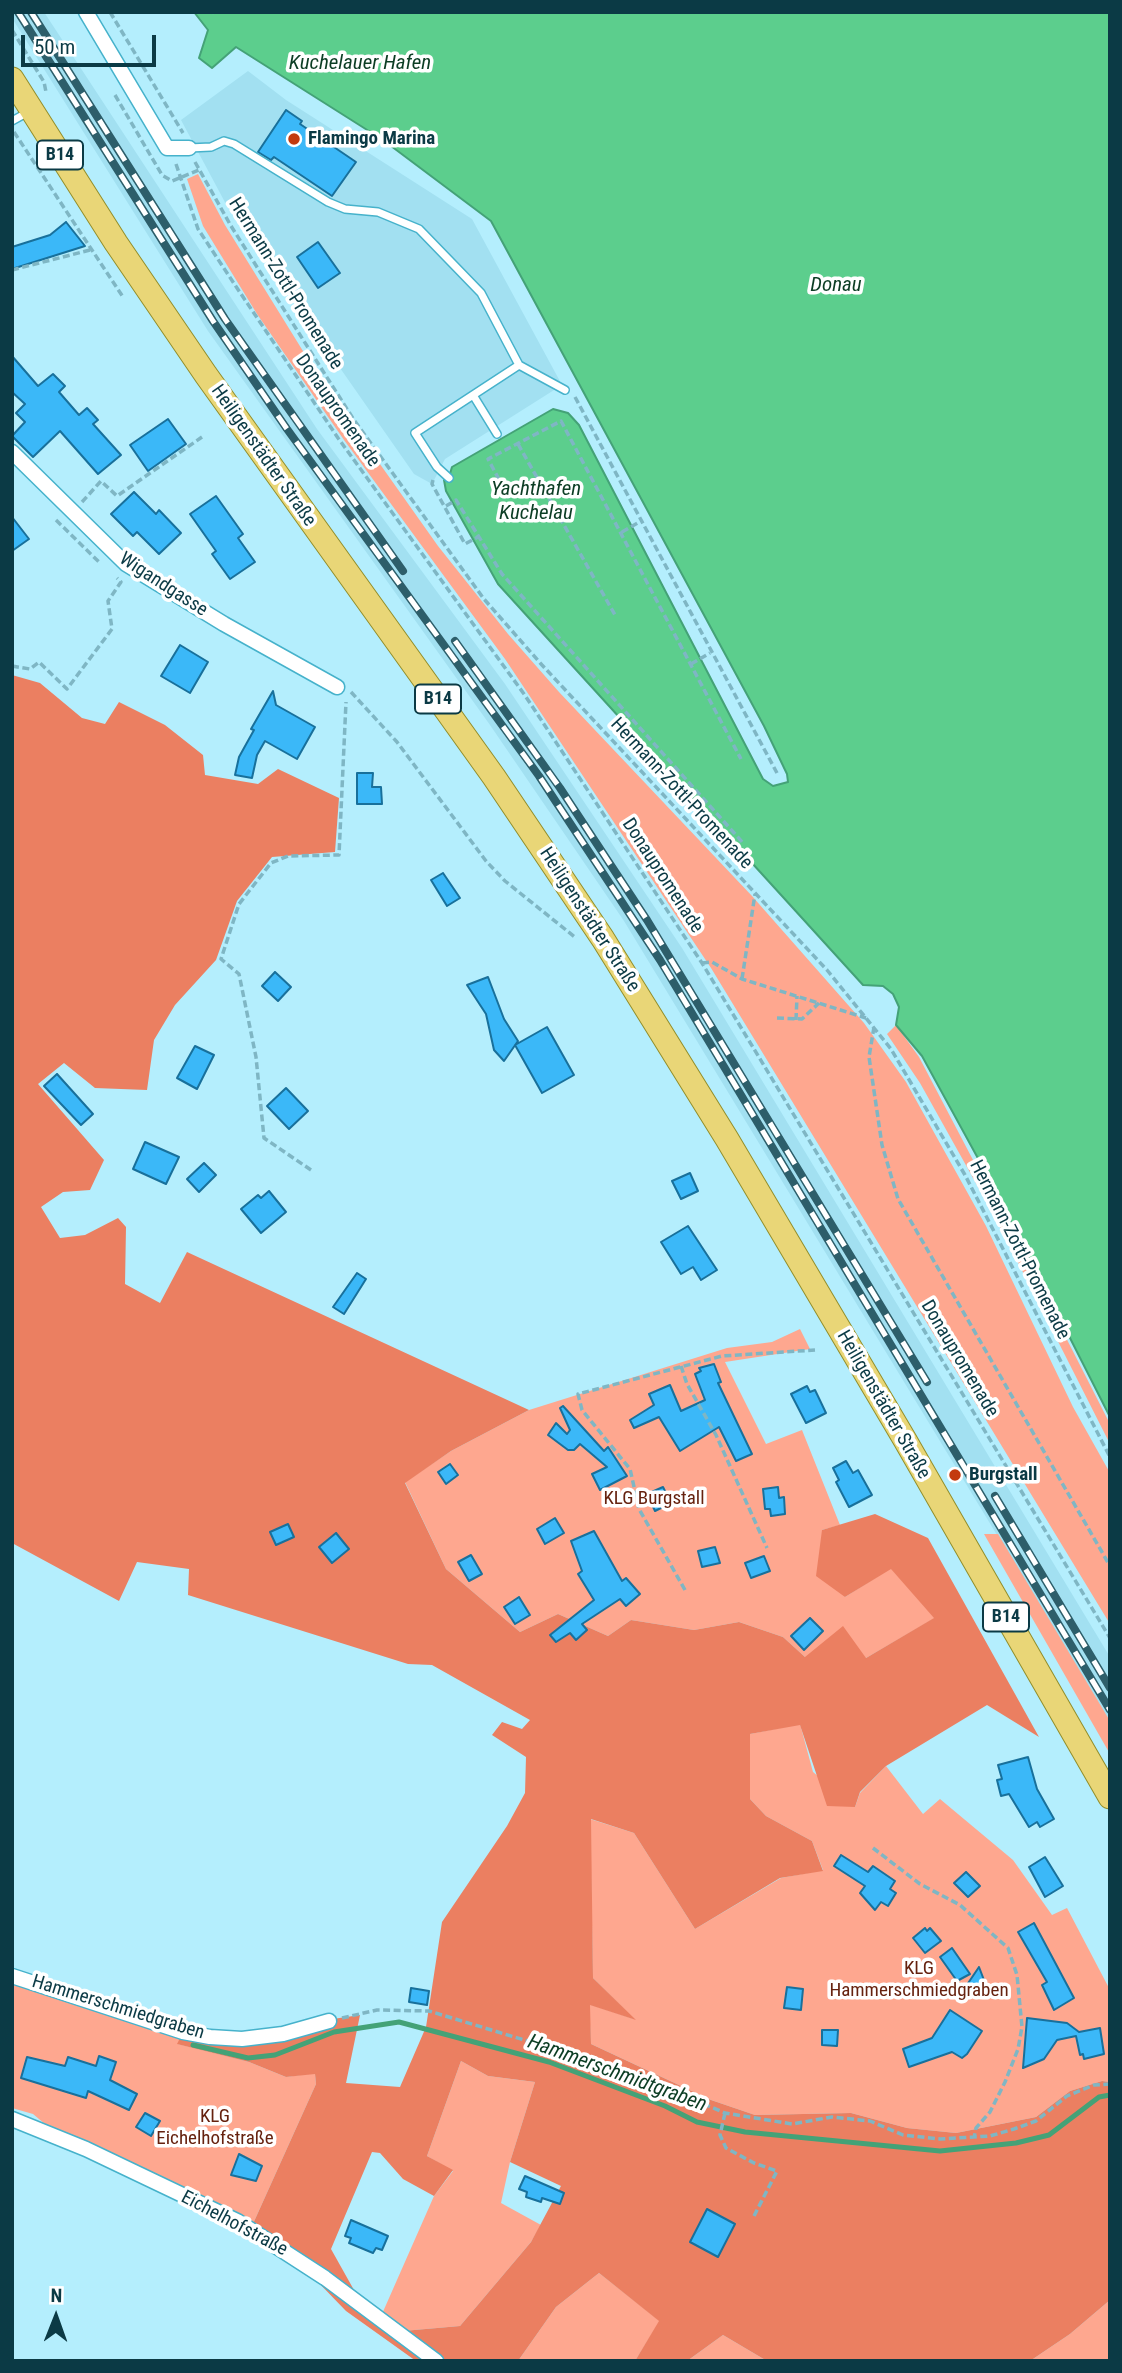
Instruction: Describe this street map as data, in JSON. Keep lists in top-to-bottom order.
{
  "streets": {
    "main road": ["B14", "Heiligenstädter Straße"],
    "street": ["Wigandgasse", "Hammerschmiedgraben", "Eichelhofstraße"],
    "path": ["Hermann-Zottl-Promenade", "Donaupromenade"]
  },
  "water": [
    "Kuchelauer Hafen",
    "Donau",
    "Yachthafen Kuchelau",
    "Hammerschmidtgraben"
  ],
  "parks": ["KLG Burgstall", "KLG Hammerschmiedgraben", "KLG Eichelhofstraße"],
  "places": ["Flamingo Marina", "Burgstall"],
  "scale_bar": "50 m",
  "north": "top"
}
